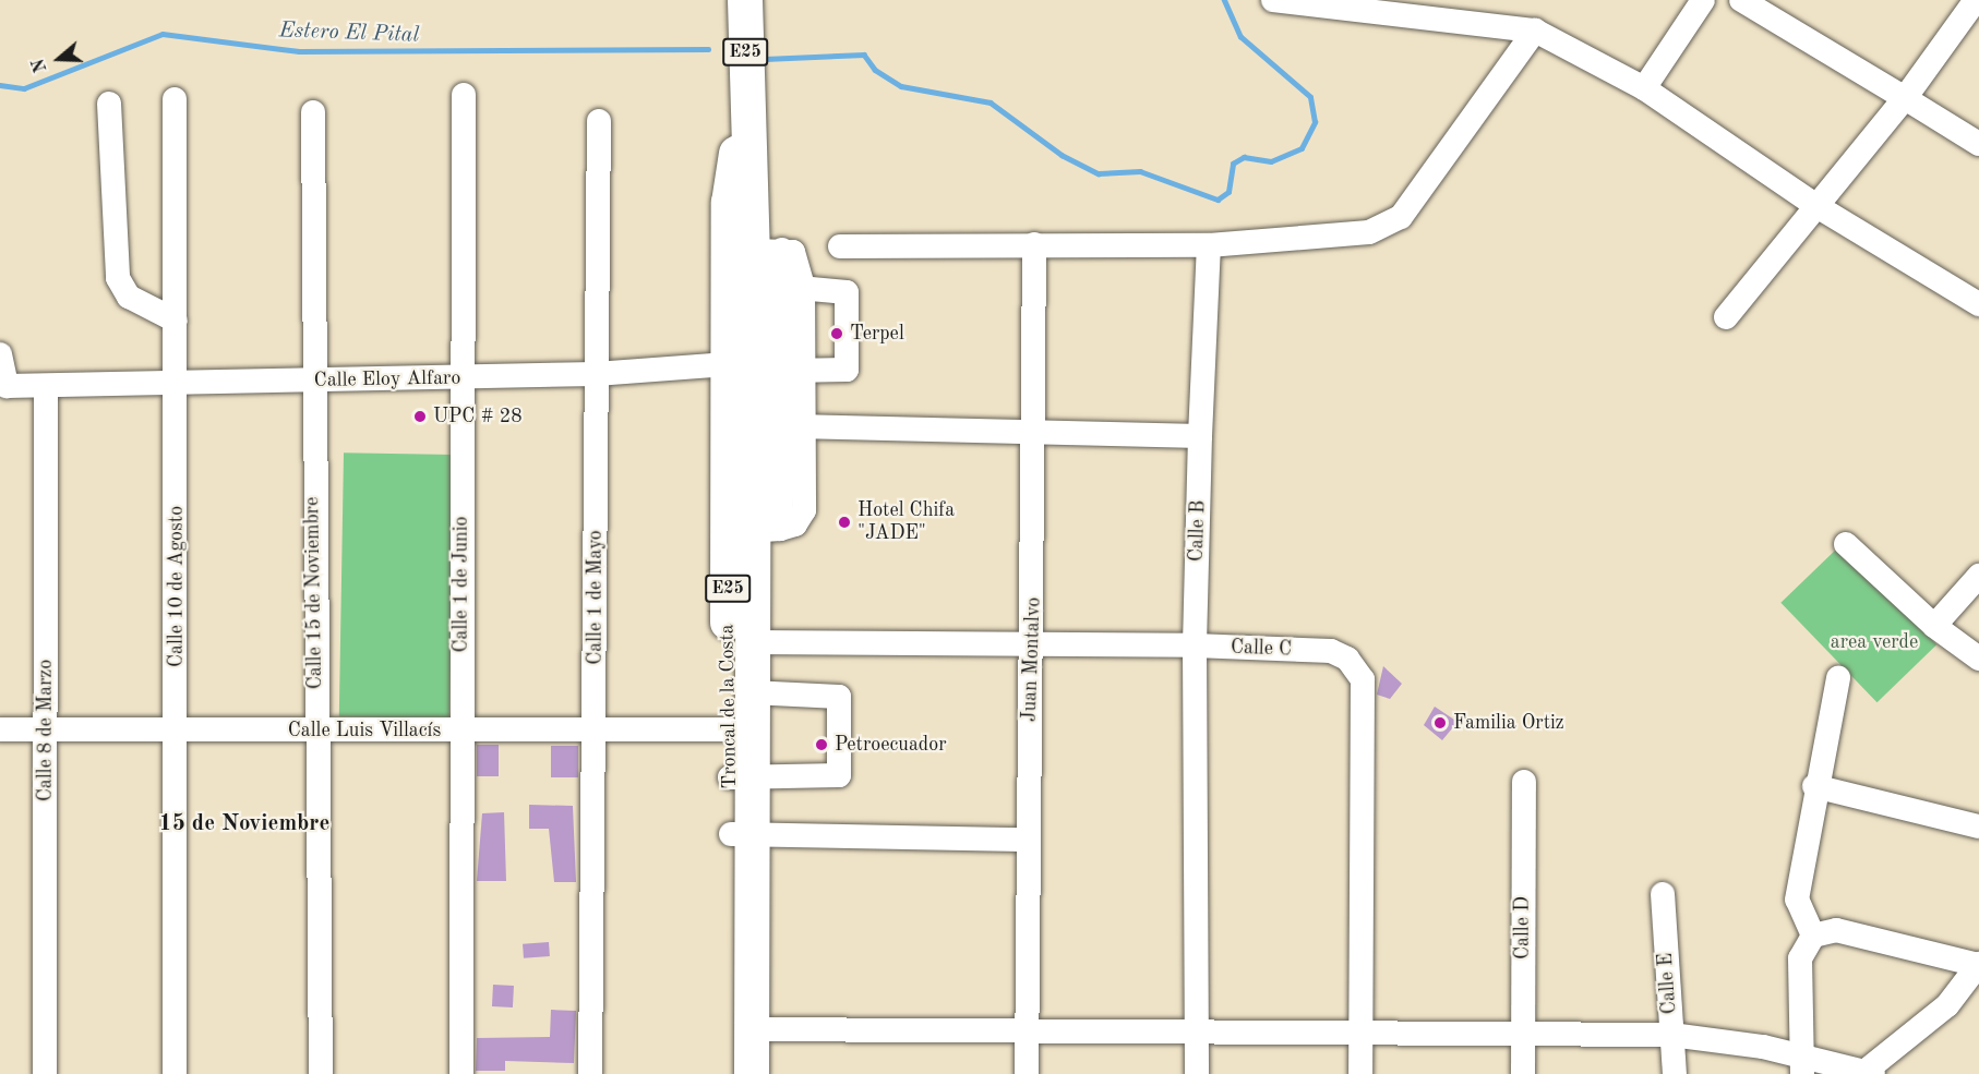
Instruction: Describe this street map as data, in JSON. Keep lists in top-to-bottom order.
{
  "streets": {
    "highway": ["E25", "Troncal de la Costa"],
    "street": [
      "Calle Eloy Alfaro",
      "Calle B",
      "Calle 1 de Junio",
      "Calle 10 de Agosto",
      "Calle 15 de Noviembre",
      "Calle 1 de Mayo",
      "Calle C",
      "Juan Montalvo",
      "Calle 8 de Marzo",
      "Calle Luis Villacís",
      "Calle D",
      "Calle E"
    ]
  },
  "crossings": [
    ["Calle Eloy Alfaro", "Calle 1 de Junio"],
    ["Calle Eloy Alfaro", "Calle 10 de Agosto"],
    ["Calle Eloy Alfaro", "Calle 15 de Noviembre"],
    ["Calle Eloy Alfaro", "Calle 1 de Mayo"],
    ["Calle Eloy Alfaro", "Troncal de la Costa"],
    ["Calle Eloy Alfaro", "Calle 8 de Marzo"],
    ["Calle B", "Calle C"],
    ["Calle 1 de Junio", "Calle Luis Villacís"],
    ["Calle 10 de Agosto", "Calle Luis Villacís"],
    ["Calle 15 de Noviembre", "Calle Luis Villacís"],
    ["Calle 1 de Mayo", "Calle Luis Villacís"],
    ["Calle C", "Juan Montalvo"],
    ["Calle C", "Troncal de la Costa"],
    ["Troncal de la Costa", "Calle Luis Villacís"],
    ["Calle 8 de Marzo", "Calle Luis Villacís"]
  ],
  "districts": ["15 de Noviembre"],
  "water": ["Estero El Pital"],
  "parks": ["area verde"],
  "places": [
    "Terpel",
    "UPC # 28",
    "Hotel Chifa \"JADE\"",
    "Familia Ortiz",
    "Petroecuador"
  ],
  "north": "left"
}
